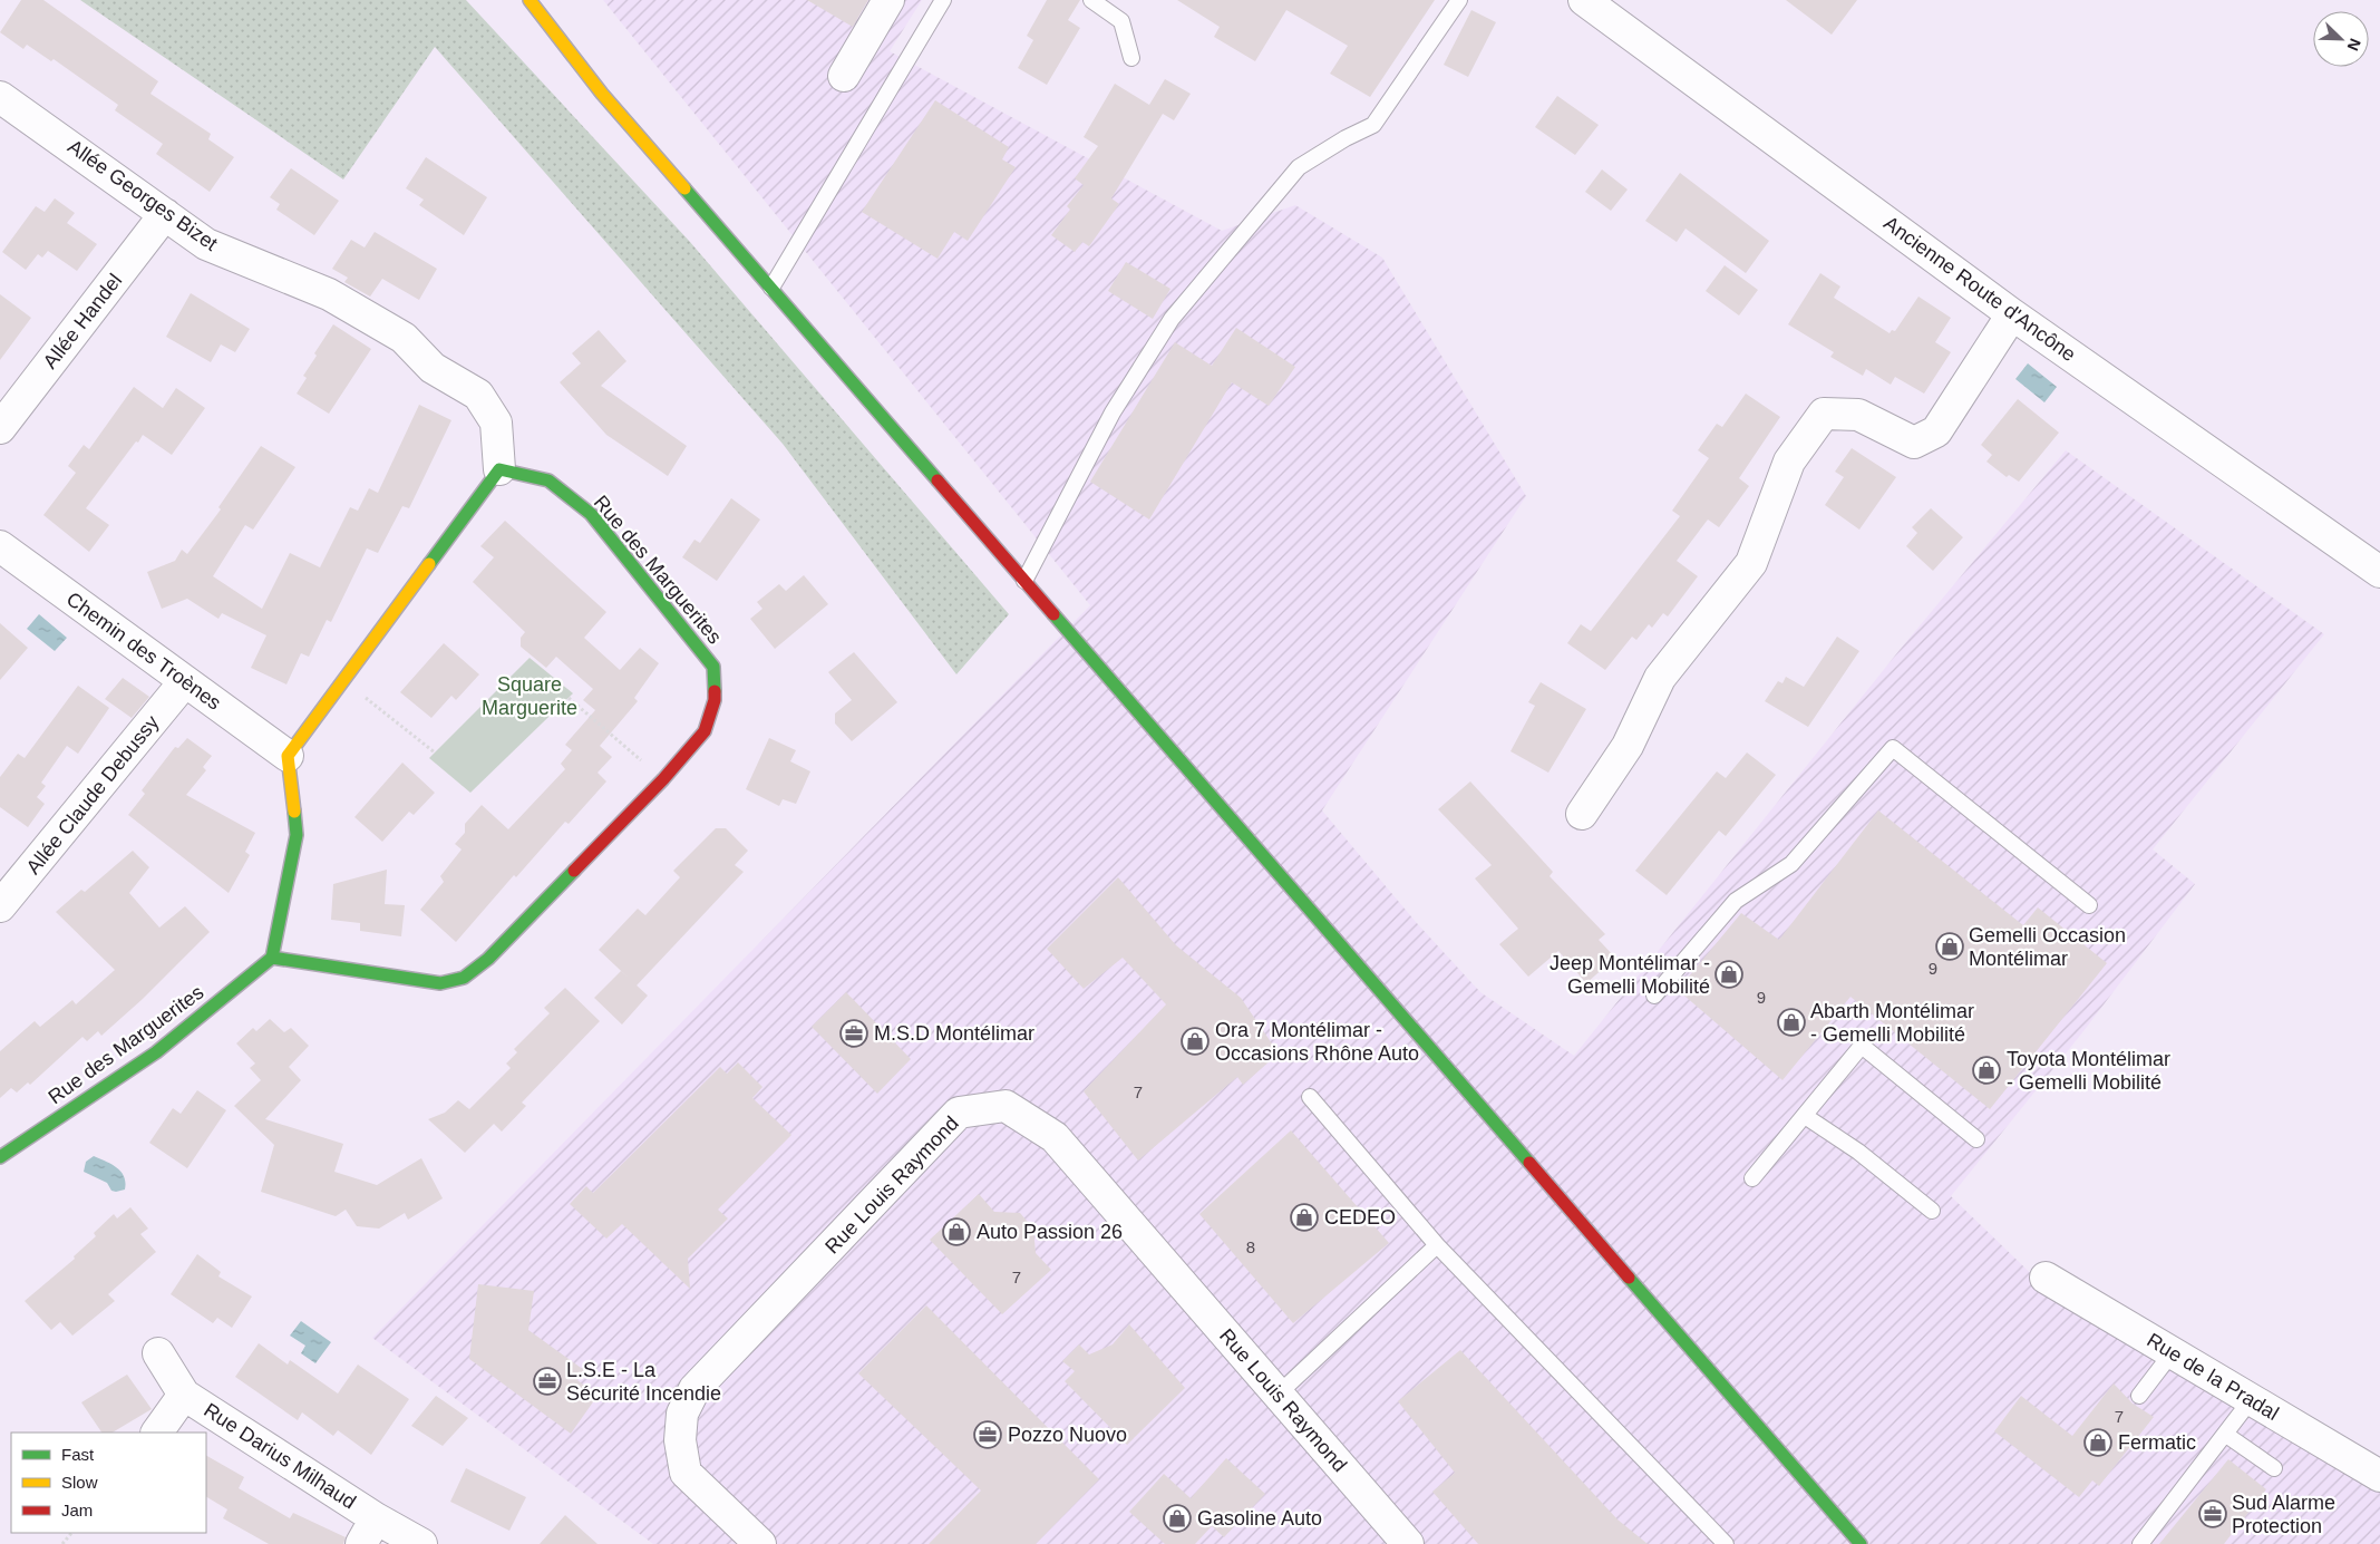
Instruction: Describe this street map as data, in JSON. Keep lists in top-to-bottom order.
{
  "streets": {
    "main road": ["Rue des Marguerites"],
    "street": [
      "Allée Georges Bizet",
      "Ancienne Route d'Ancône",
      "Allée Handel",
      "Chemin des Troènes",
      "Allée Claude Debussy",
      "Rue Louis Raymond",
      "Rue de la Pradal",
      "Rue Darius Milhaud"
    ]
  },
  "crossings": [
    ["Allée Georges Bizet", "Allée Handel"],
    ["Allée Georges Bizet", "Rue des Marguerites"],
    ["Chemin des Troènes", "Allée Claude Debussy"]
  ],
  "parks": ["Square Marguerite"],
  "places": {
    "shop": [
      "Gemelli Occasion Montélimar",
      "Jeep Montélimar - Gemelli Mobilité",
      "Abarth Montélimar - Gemelli Mobilité",
      "Ora 7 Montélimar - Occasions Rhône Auto",
      "Toyota Montélimar - Gemelli Mobilité",
      "CEDEO",
      "Auto Passion 26",
      "Fermatic",
      "Gasoline Auto"
    ],
    "office": [
      "M.S.D Montélimar",
      "L.S.E - La Sécurité Incendie",
      "Pozzo Nuovo",
      "Sud Alarme Protection"
    ]
  },
  "house_numbers": [
    "9",
    "9",
    "7",
    "8",
    "7",
    "7"
  ],
  "legend": ["Fast", "Slow", "Jam"],
  "north": "bottom right"
}
